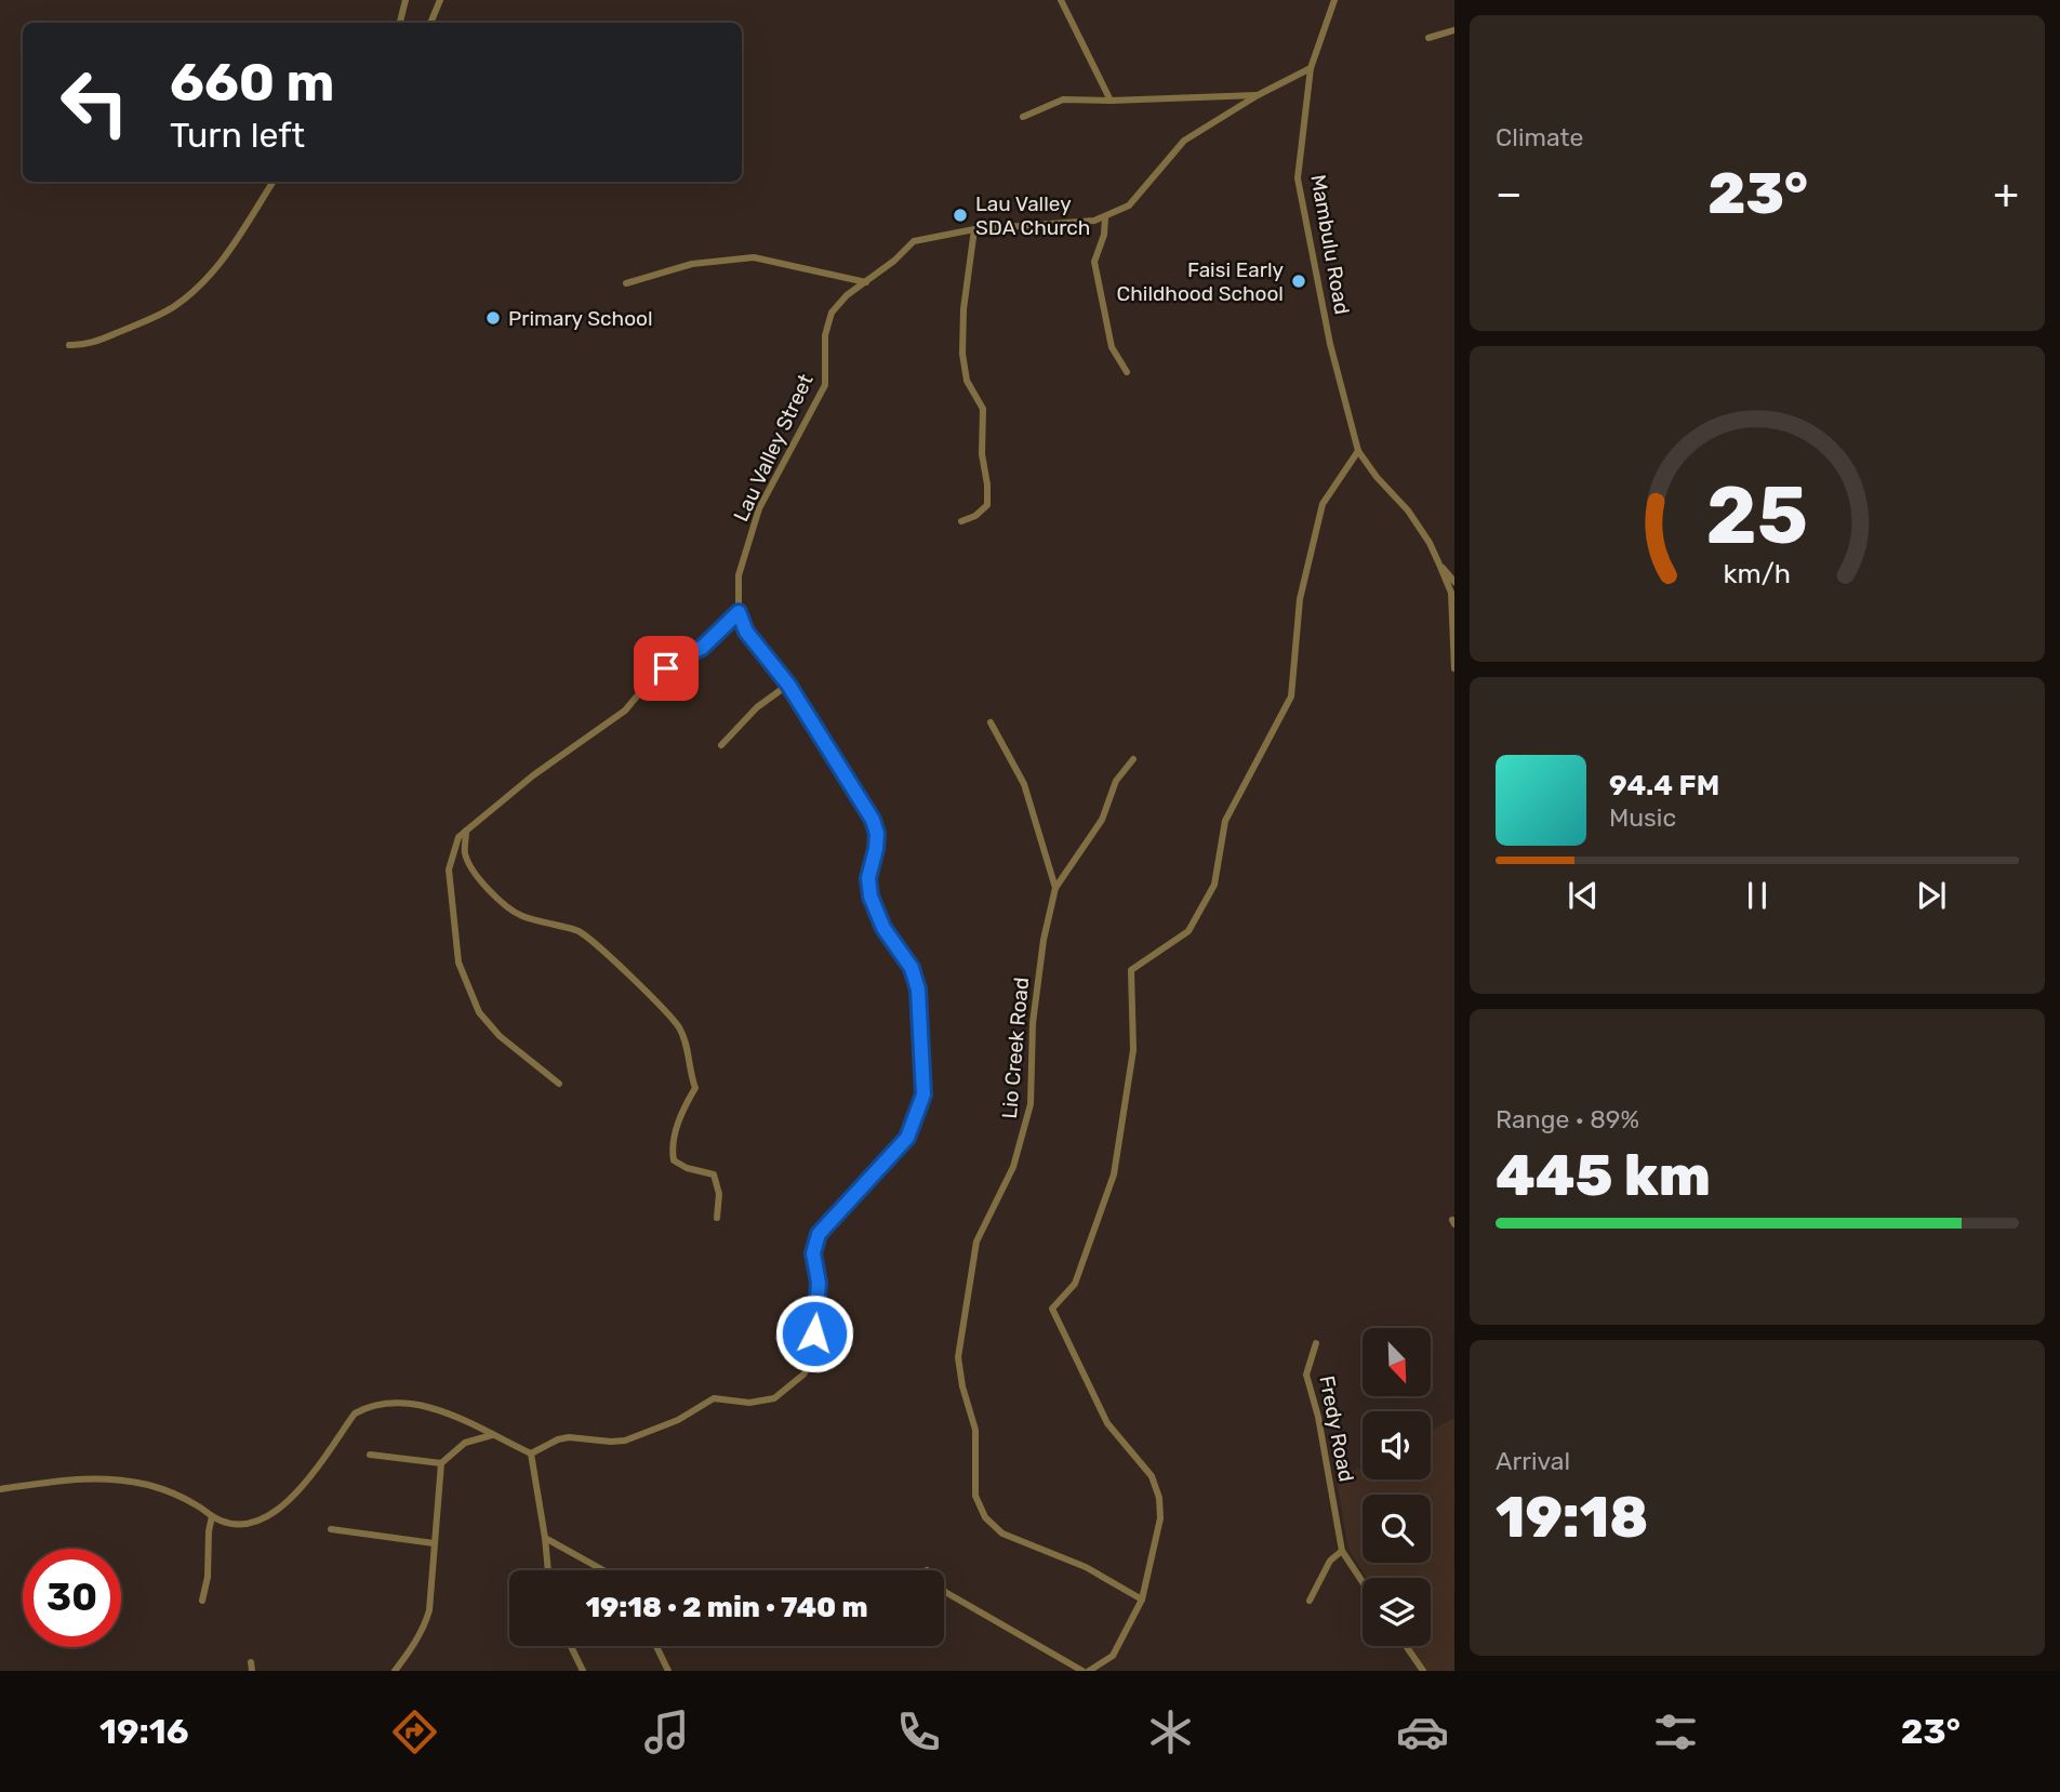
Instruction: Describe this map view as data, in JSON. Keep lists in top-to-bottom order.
{
  "streets": {
    "street": [
      "Mambulu Road",
      "Lau Valley Street",
      "Lio Creek Road",
      "Fredy Road"
    ]
  },
  "crossings": [
    ["Mambulu Road", "Lau Valley Street"]
  ],
  "places": ["Lau Valley SDA Church", "Faisi Early Childhood School", "Primary School"],
  "north": "bottom right",
  "page": {
    "tile": [
      "Climate",
      ["Range · 89%", "445 km"],
      ["Arrival", "19:18"]
    ],
    "turn": ["660 m", "Turn left"],
    "heat": ["−", "23°", "+"],
    "song": ["94.4 FM", "Music"],
    "limit": "30",
    "trip": "19:18 · 2 min · 740 m",
    "tabs": ["19:16", "23°"],
    "gauge": ["25", "km/h"]
  }
}
